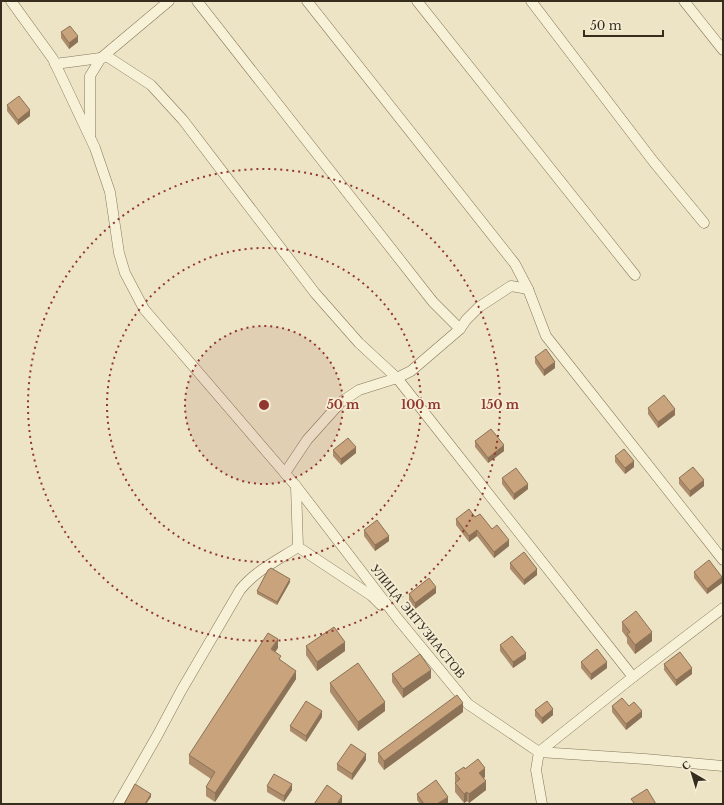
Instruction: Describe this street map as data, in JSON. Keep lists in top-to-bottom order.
{
  "streets": {
    "street": ["УЛИЦА ЭНТУЗИАСТОВ"]
  },
  "scale_bar": "50 m",
  "north": "top left",
  "rings": ["50 m", "100 m", "150 m"]
}
